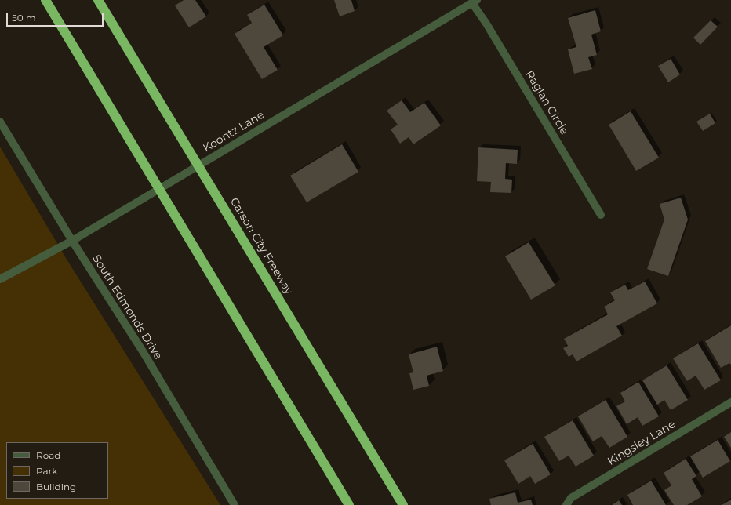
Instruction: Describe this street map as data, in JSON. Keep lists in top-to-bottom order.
{
  "streets": {
    "highway": ["Carson City Freeway"],
    "street": [
      "Raglan Circle",
      "Koontz Lane",
      "South Edmonds Drive",
      "Kingsley Lane"
    ]
  },
  "crossings": [
    ["Raglan Circle", "Koontz Lane"],
    ["Koontz Lane", "South Edmonds Drive"]
  ],
  "legend": ["Road", "Park", "Building"],
  "scale_bar": "50 m"
}
